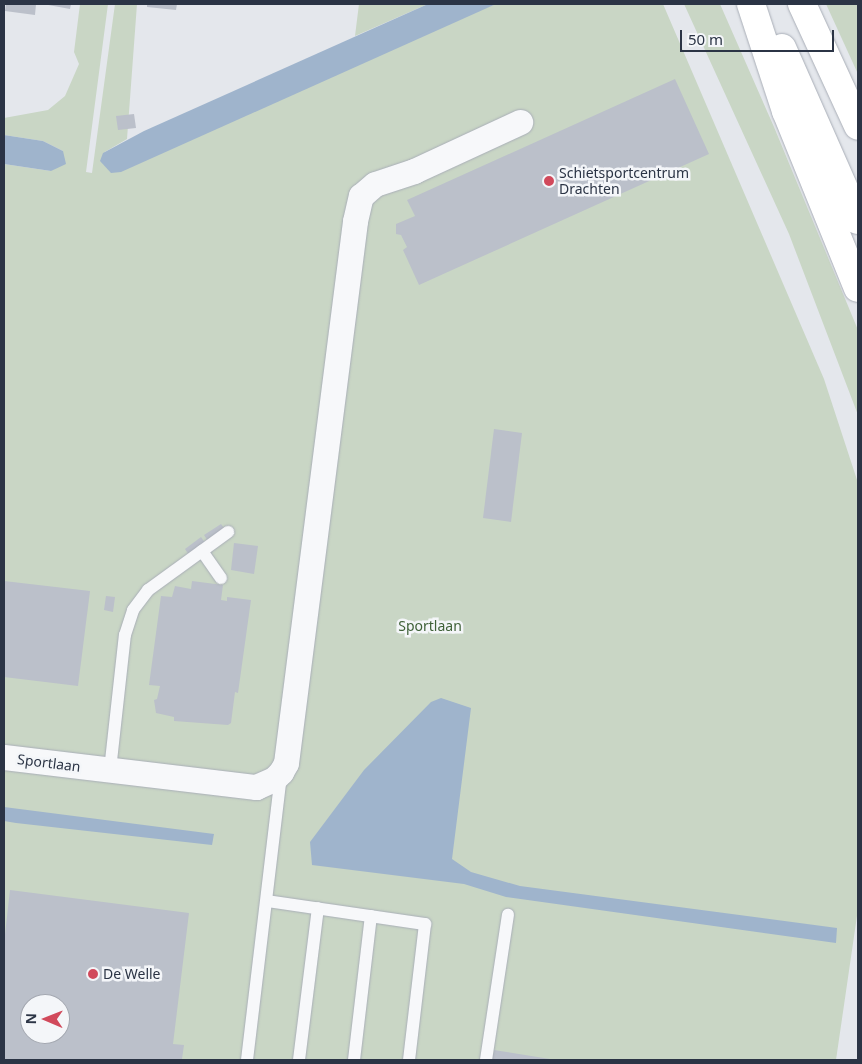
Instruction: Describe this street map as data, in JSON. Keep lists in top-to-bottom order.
{
  "streets": {
    "street": ["Sportlaan"]
  },
  "parks": ["Sportlaan"],
  "places": ["Schietsportcentrum Drachten", "De Welle"],
  "scale_bar": "50 m",
  "north": "left"
}
